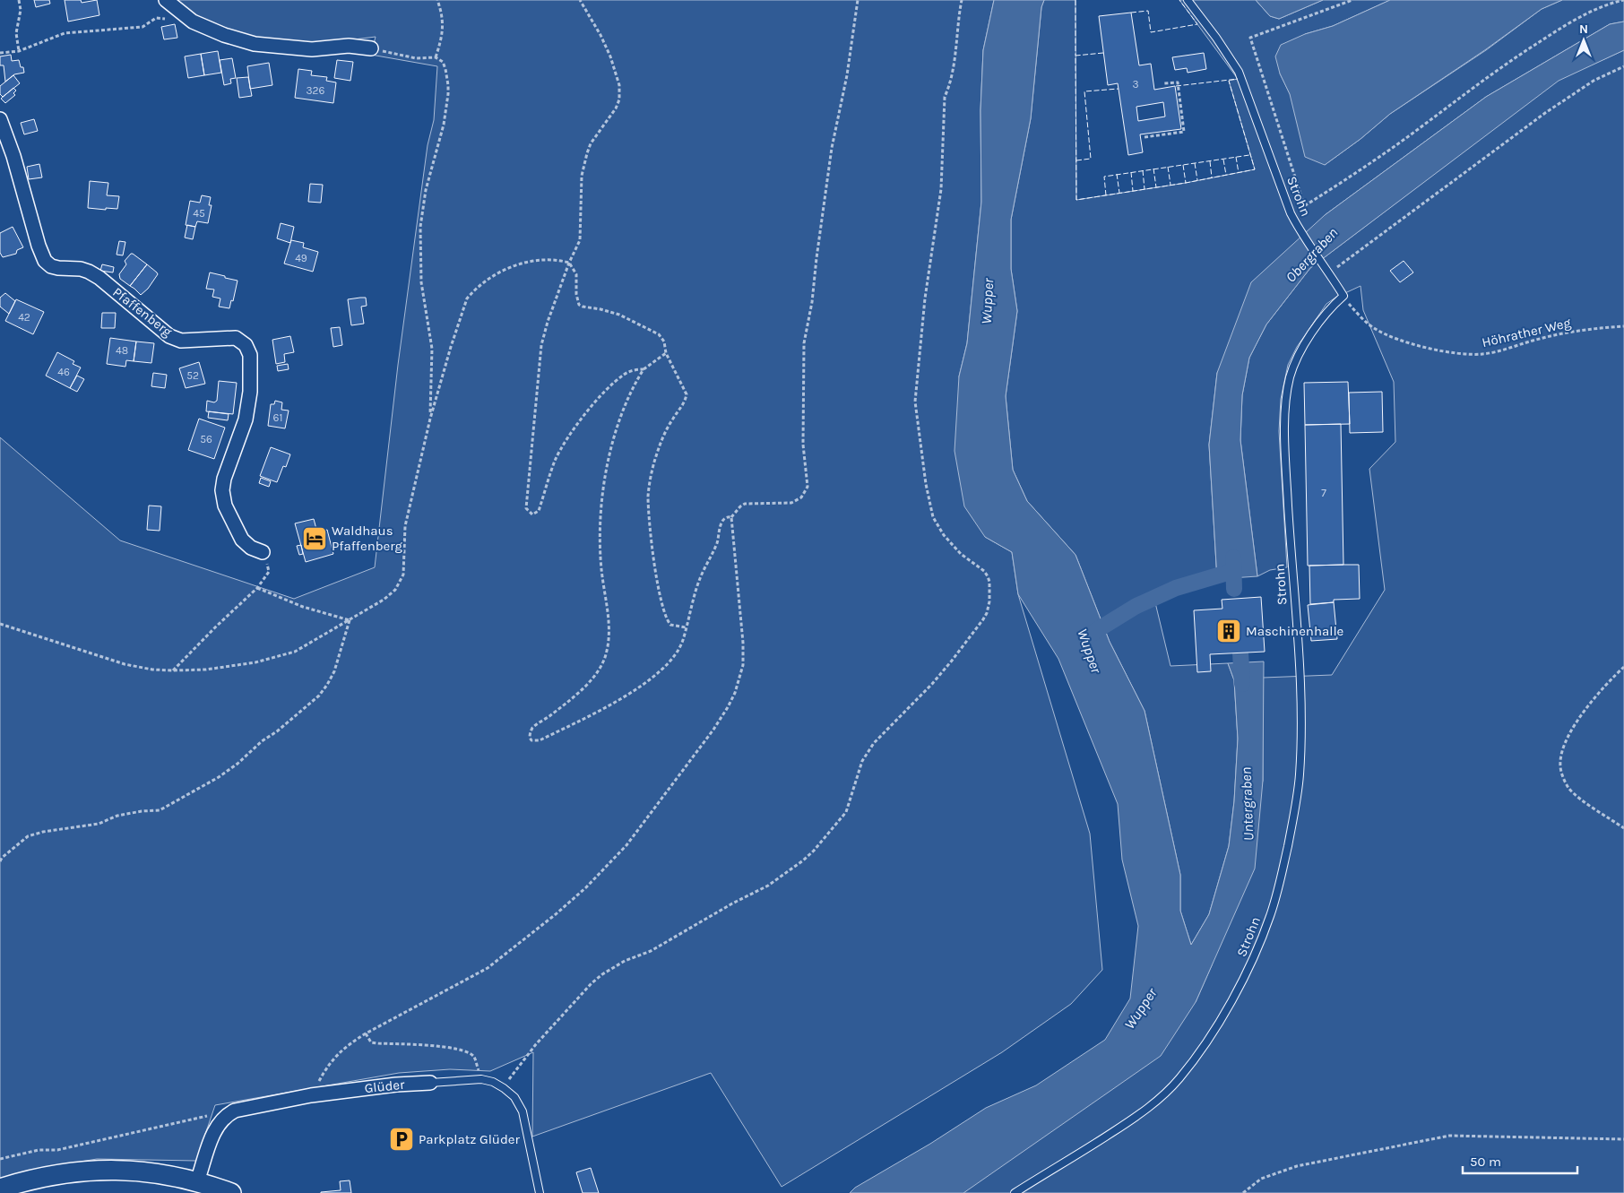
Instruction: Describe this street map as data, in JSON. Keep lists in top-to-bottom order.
{
  "streets": {
    "street": ["Pfaffenberg", "Glüder"],
    "lane": ["Strohn"],
    "path": ["Höhrather Weg"]
  },
  "crossings": [
    ["Strohn", "Höhrather Weg"]
  ],
  "water": ["Obergraben", "Wupper", "Untergraben"],
  "places": {
    "hotel": ["Waldhaus Pfaffenberg"],
    "building": ["Maschinenhalle"],
    "parking": ["Parkplatz Glüder"]
  },
  "house_numbers": [
    "3",
    "326",
    "45",
    "49",
    "42",
    "48",
    "46",
    "52",
    "61",
    "56",
    "7"
  ],
  "scale_bar": "50 m",
  "north": "top"
}
